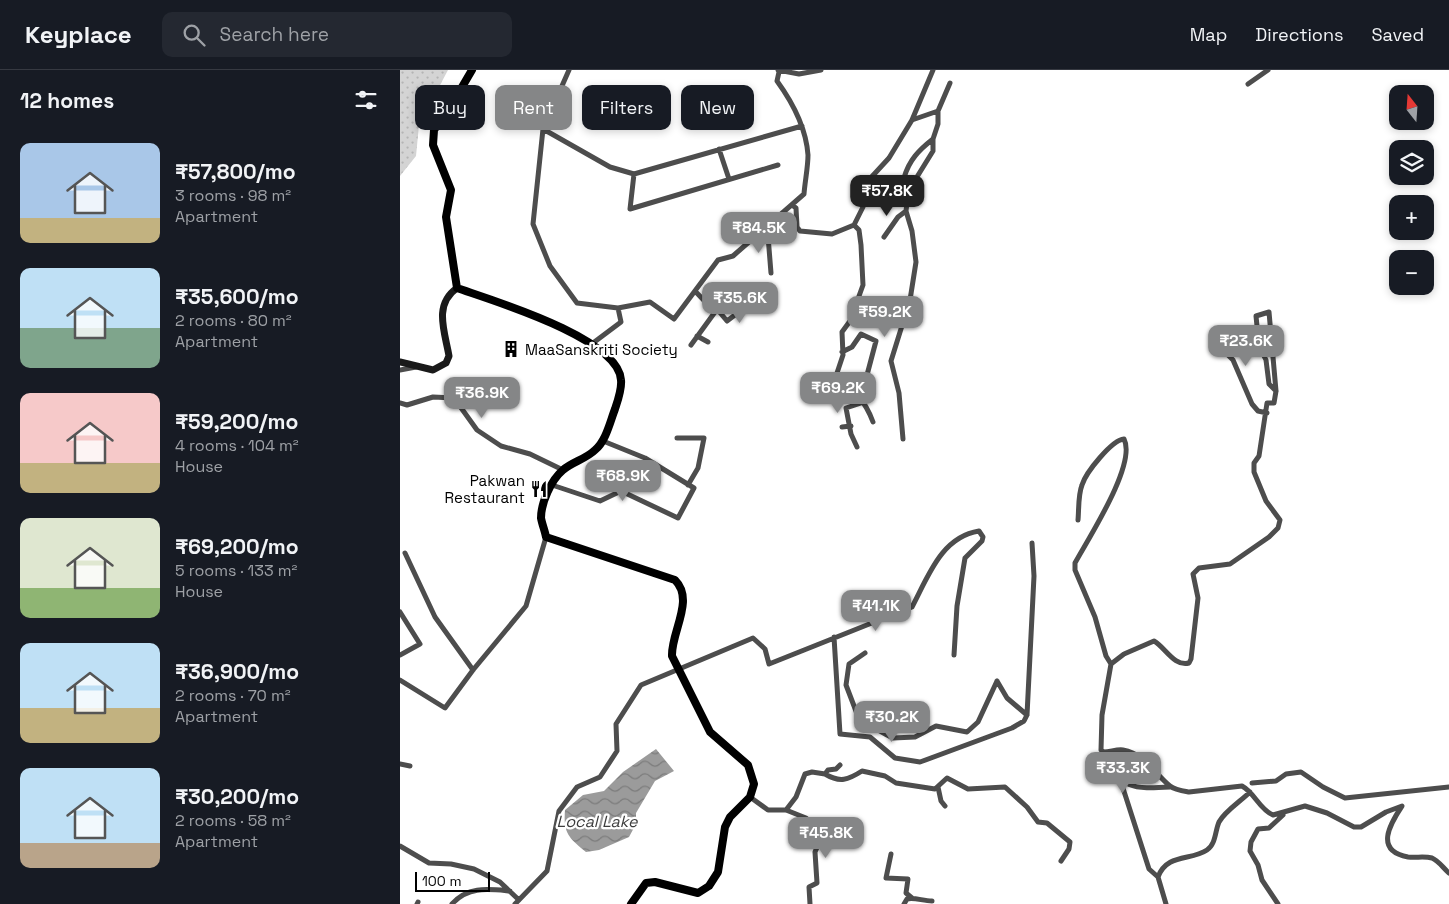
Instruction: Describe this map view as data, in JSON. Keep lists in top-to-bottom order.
{
  "water": ["Local Lake"],
  "places": {
    "building": ["MaaSanskriti Society"],
    "restaurant": ["Pakwan Restaurant"]
  },
  "scale_bar": "100 m",
  "north": "top",
  "page": {
    "header": "Keyplace",
    "search": "Search here",
    "nav": ["Map", "Directions", "Saved"],
    "heading": "12 homes",
    "map_buttons": ["+", "−"],
    "chip": [
      "Buy",
      "Rent",
      "Filters",
      "New"
    ],
    "list": [
      {
        "name": "₹57,800/mo",
        "note": "3 rooms · 98 m² · Apartment"
      },
      {
        "name": "₹35,600/mo",
        "note": "2 rooms · 80 m² · Apartment"
      },
      {
        "name": "₹59,200/mo",
        "note": "4 rooms · 104 m² · House"
      },
      {
        "name": "₹69,200/mo",
        "note": "5 rooms · 133 m² · House"
      },
      {
        "name": "₹36,900/mo",
        "note": "2 rooms · 70 m² · Apartment"
      },
      {
        "name": "₹30,200/mo",
        "note": "2 rooms · 58 m² · Apartment"
      }
    ],
    "price": [
      "₹57.8K",
      "₹84.5K",
      "₹35.6K",
      "₹59.2K",
      "₹23.6K",
      "₹69.2K",
      "₹36.9K",
      "₹68.9K",
      "₹41.1K",
      "₹30.2K",
      "₹33.3K",
      "₹45.8K"
    ],
    "scale": "100 m"
  }
}
